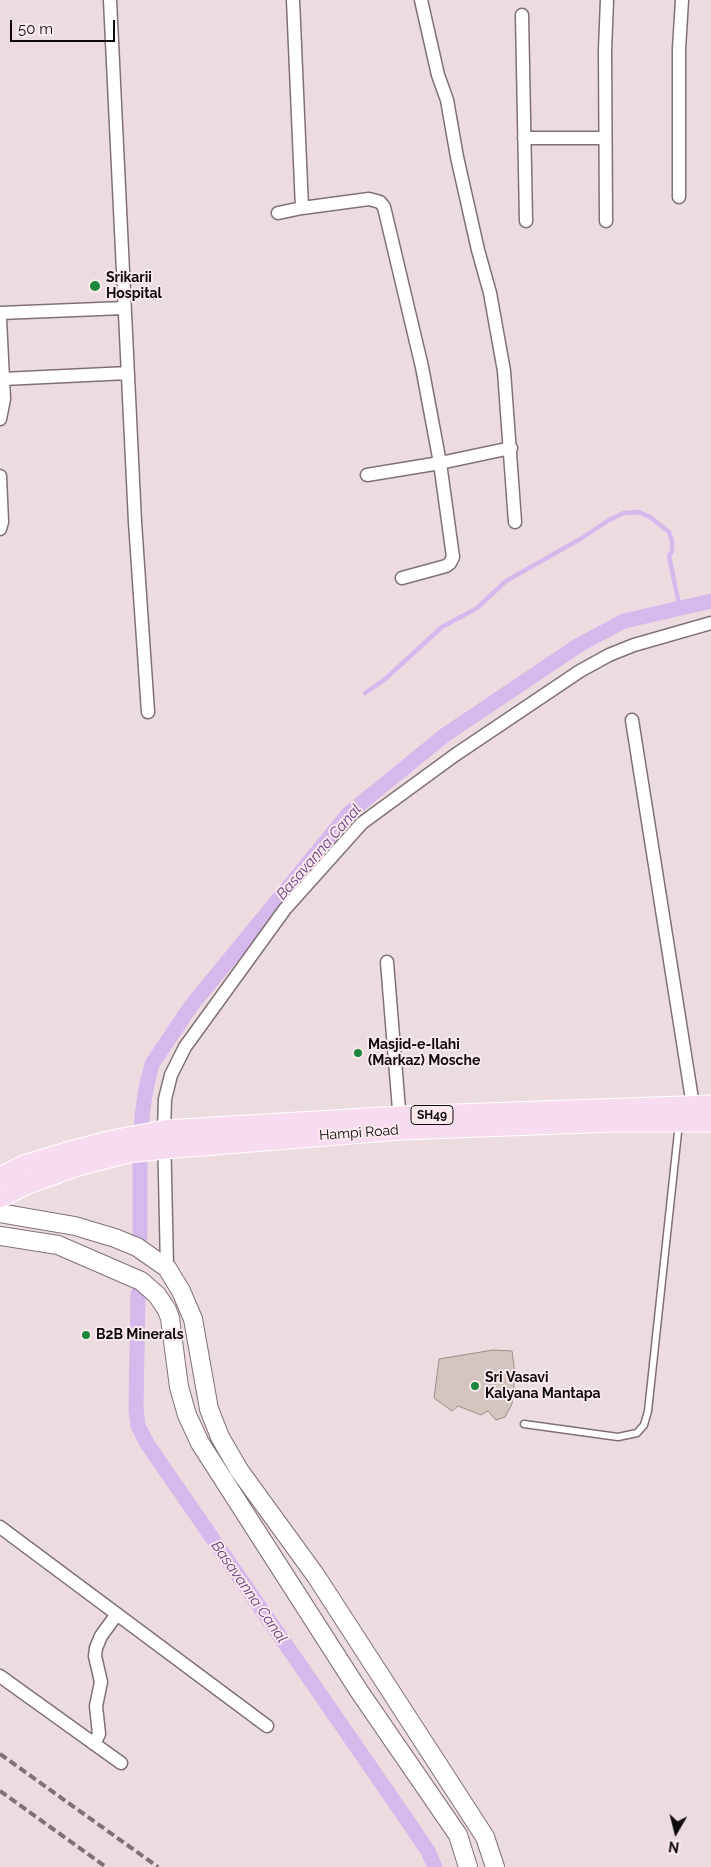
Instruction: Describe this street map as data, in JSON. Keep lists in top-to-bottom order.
{
  "streets": {
    "main road": ["SH49", "Hampi Road"]
  },
  "crossings": [
    ["SH49", "Hampi Road"]
  ],
  "water": ["Basavanna Canal"],
  "places": [
    "Srikarii Hospital",
    "Masjid-e-Ilahi (Markaz) Mosche",
    "B2B Minerals",
    "Sri Vasavi Kalyana Mantapa"
  ],
  "scale_bar": "50 m",
  "north": "bottom"
}
